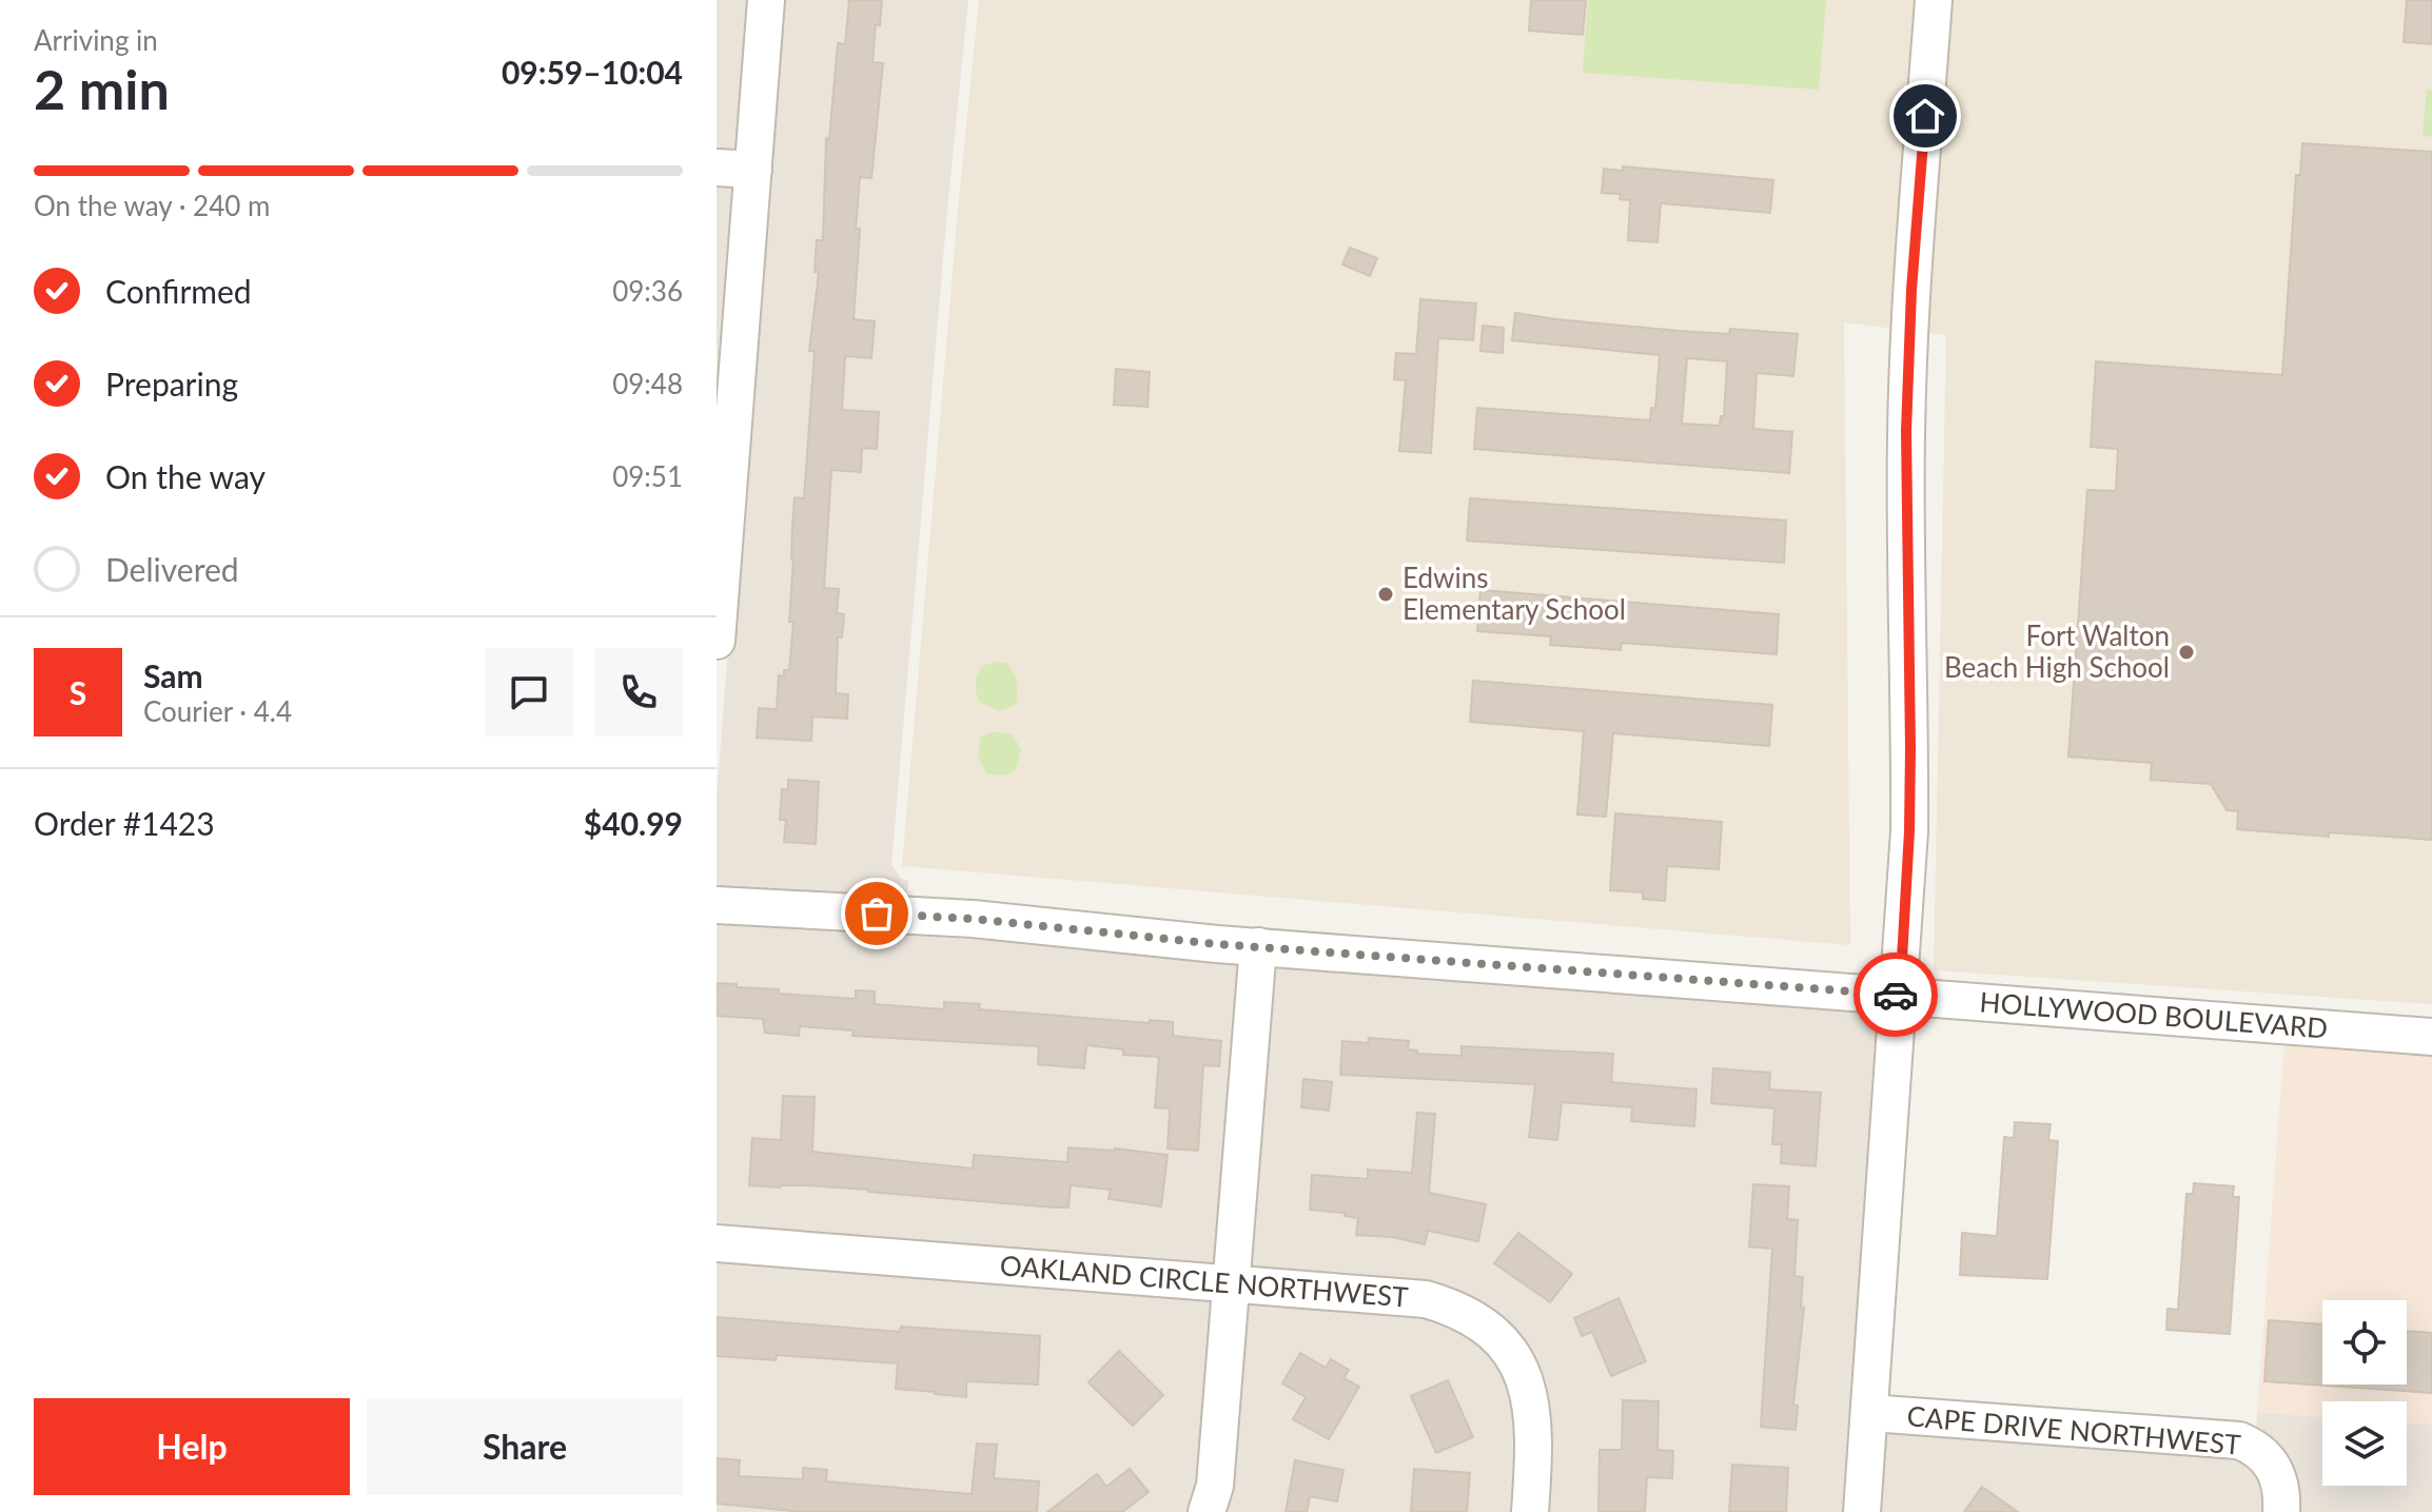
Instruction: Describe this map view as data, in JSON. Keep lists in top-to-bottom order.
{
  "streets": {
    "street": ["HOLLYWOOD BOULEVARD", "OAKLAND CIRCLE NORTHWEST", "CAPE DRIVE NORTHWEST"]
  },
  "places": ["Edwins Elementary School", "Fort Walton Beach High School"],
  "page": {
    "heading": ["2 min", "Arriving in", "09:59–10:04"],
    "panel": [
      "Sam",
      "Courier · 4.4",
      "Order #1423",
      "$40.99"
    ],
    "bar": "On the way · 240 m",
    "list": [
      ["Confirmed", "09:36"],
      ["Preparing", "09:48"],
      ["On the way", "09:51"],
      "Delivered"
    ],
    "round": "S",
    "buttons": ["Help", "Share"]
  }
}
